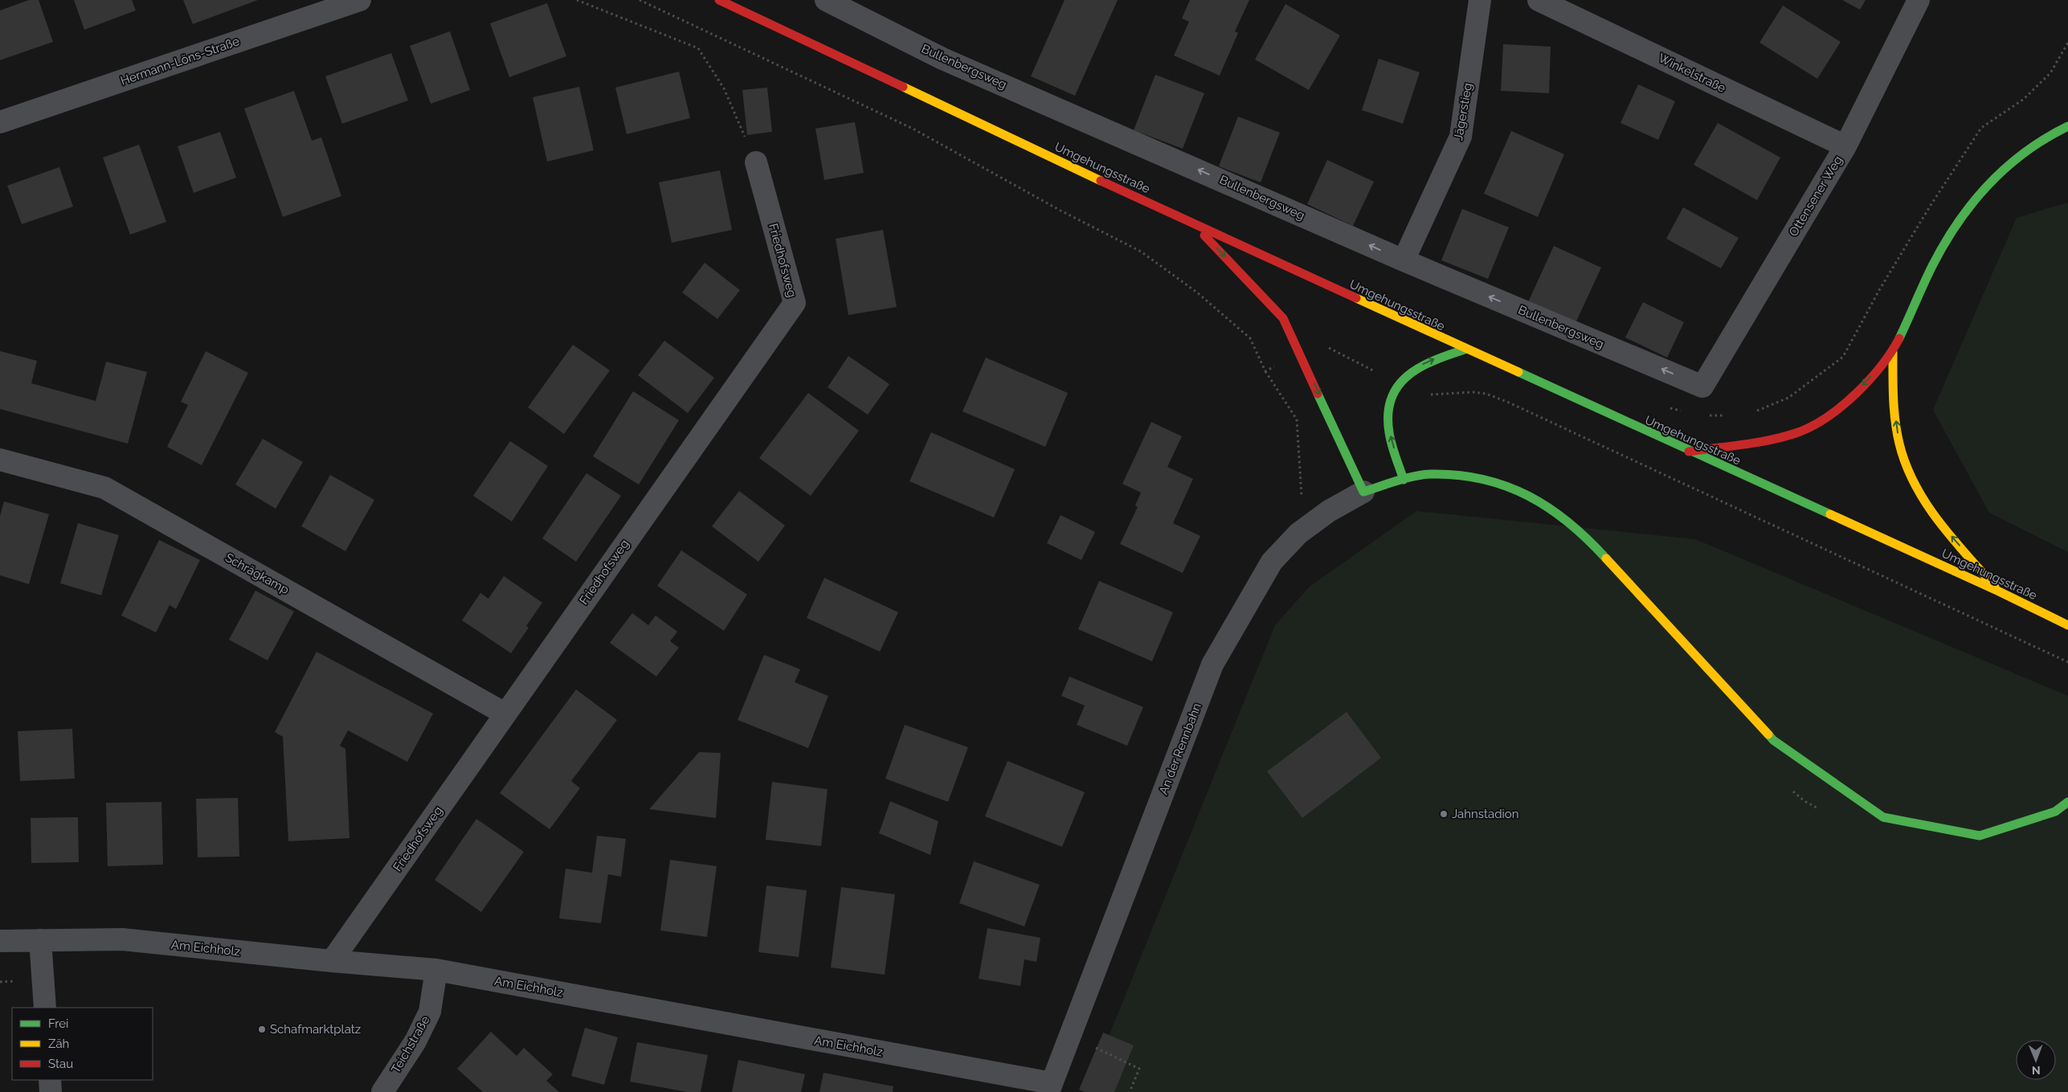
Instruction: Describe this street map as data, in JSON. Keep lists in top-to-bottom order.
{
  "streets": {
    "main road": ["Umgehungsstraße", "An der Rennbahn"],
    "street": [
      "Hermann-Löns-Straße",
      "Bullenbergsweg",
      "Winkelstraße",
      "Jägerstieg",
      "Ottensener Weg",
      "Friedhofsweg",
      "Schrägkamp",
      "Am Eichholz",
      "Teichstraße"
    ]
  },
  "crossings": [
    ["Bullenbergsweg", "Jägerstieg"],
    ["Bullenbergsweg", "Ottensener Weg"],
    ["Winkelstraße", "Ottensener Weg"],
    ["Friedhofsweg", "Schrägkamp"],
    ["Friedhofsweg", "Am Eichholz"],
    ["An der Rennbahn", "Am Eichholz"],
    ["Am Eichholz", "Teichstraße"]
  ],
  "one_way": ["Bullenbergsweg"],
  "places": ["Jahnstadion", "Schafmarktplatz"],
  "legend": ["Frei", "Zäh", "Stau"],
  "north": "bottom"
}
